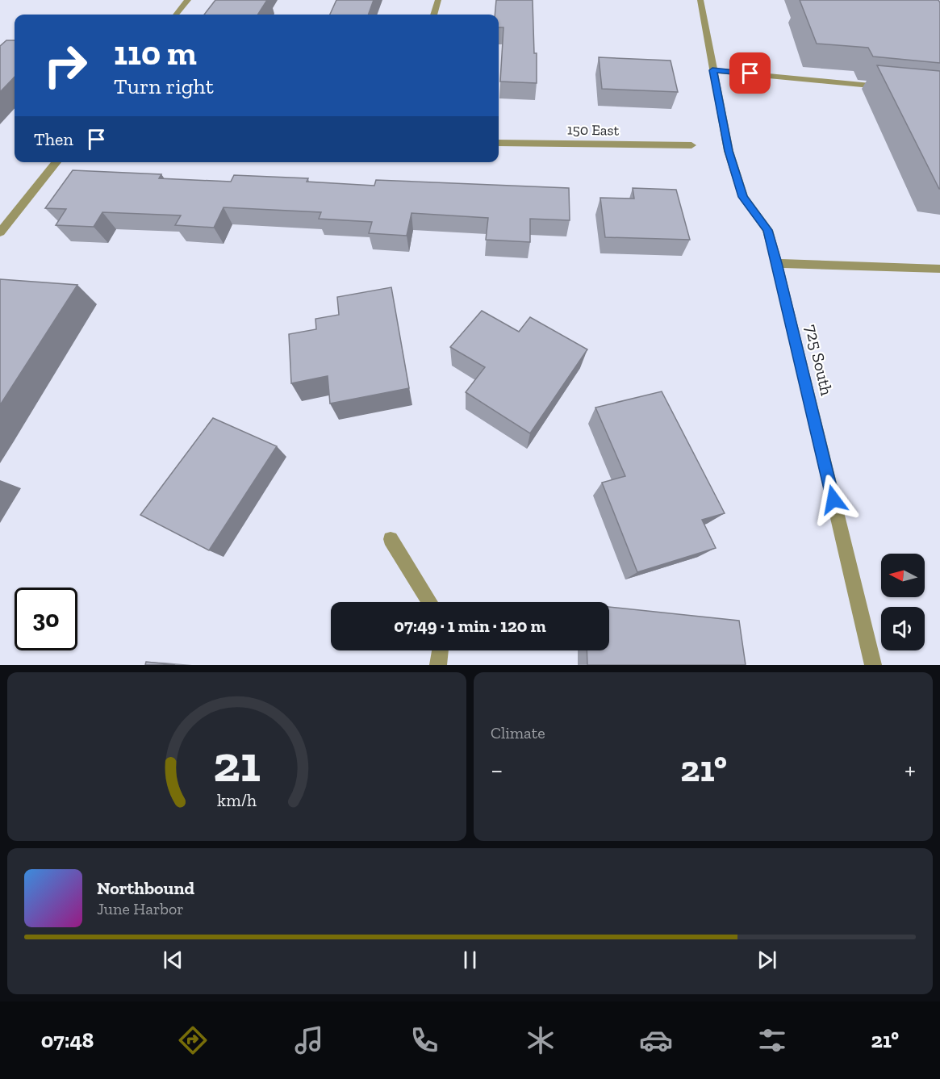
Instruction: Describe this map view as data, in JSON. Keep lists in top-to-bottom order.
{
  "streets": {
    "street": ["150 East", "725 South"]
  },
  "north": "left",
  "page": {
    "turn": ["110 m", "Turn right"],
    "then": "Then",
    "limit": "30",
    "trip": "07:49 · 1 min · 120 m",
    "tile": "Climate",
    "heat": ["−", "21°", "+"],
    "song": ["Northbound", "June Harbor"],
    "tabs": ["07:48", "21°"],
    "gauge": ["21", "km/h"]
  }
}
